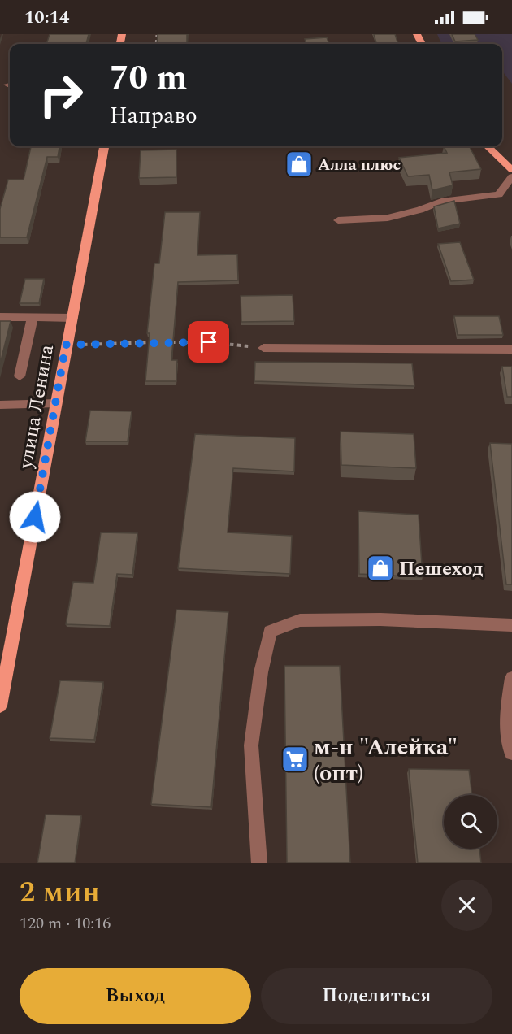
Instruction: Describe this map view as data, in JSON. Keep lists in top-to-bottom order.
{
  "streets": {
    "main road": ["улица Ленина"]
  },
  "places": {
    "shop": ["Алла плюс", "Пешеход"],
    "supermarket": ["м-н \"Алейка\" (опт)"]
  },
  "page": {
    "status": "10:14",
    "turn": ["70 m", "Направо"],
    "heading": ["2 мин", "120 m · 10:16"],
    "buttons": ["Выход", "Поделиться"]
  }
}
